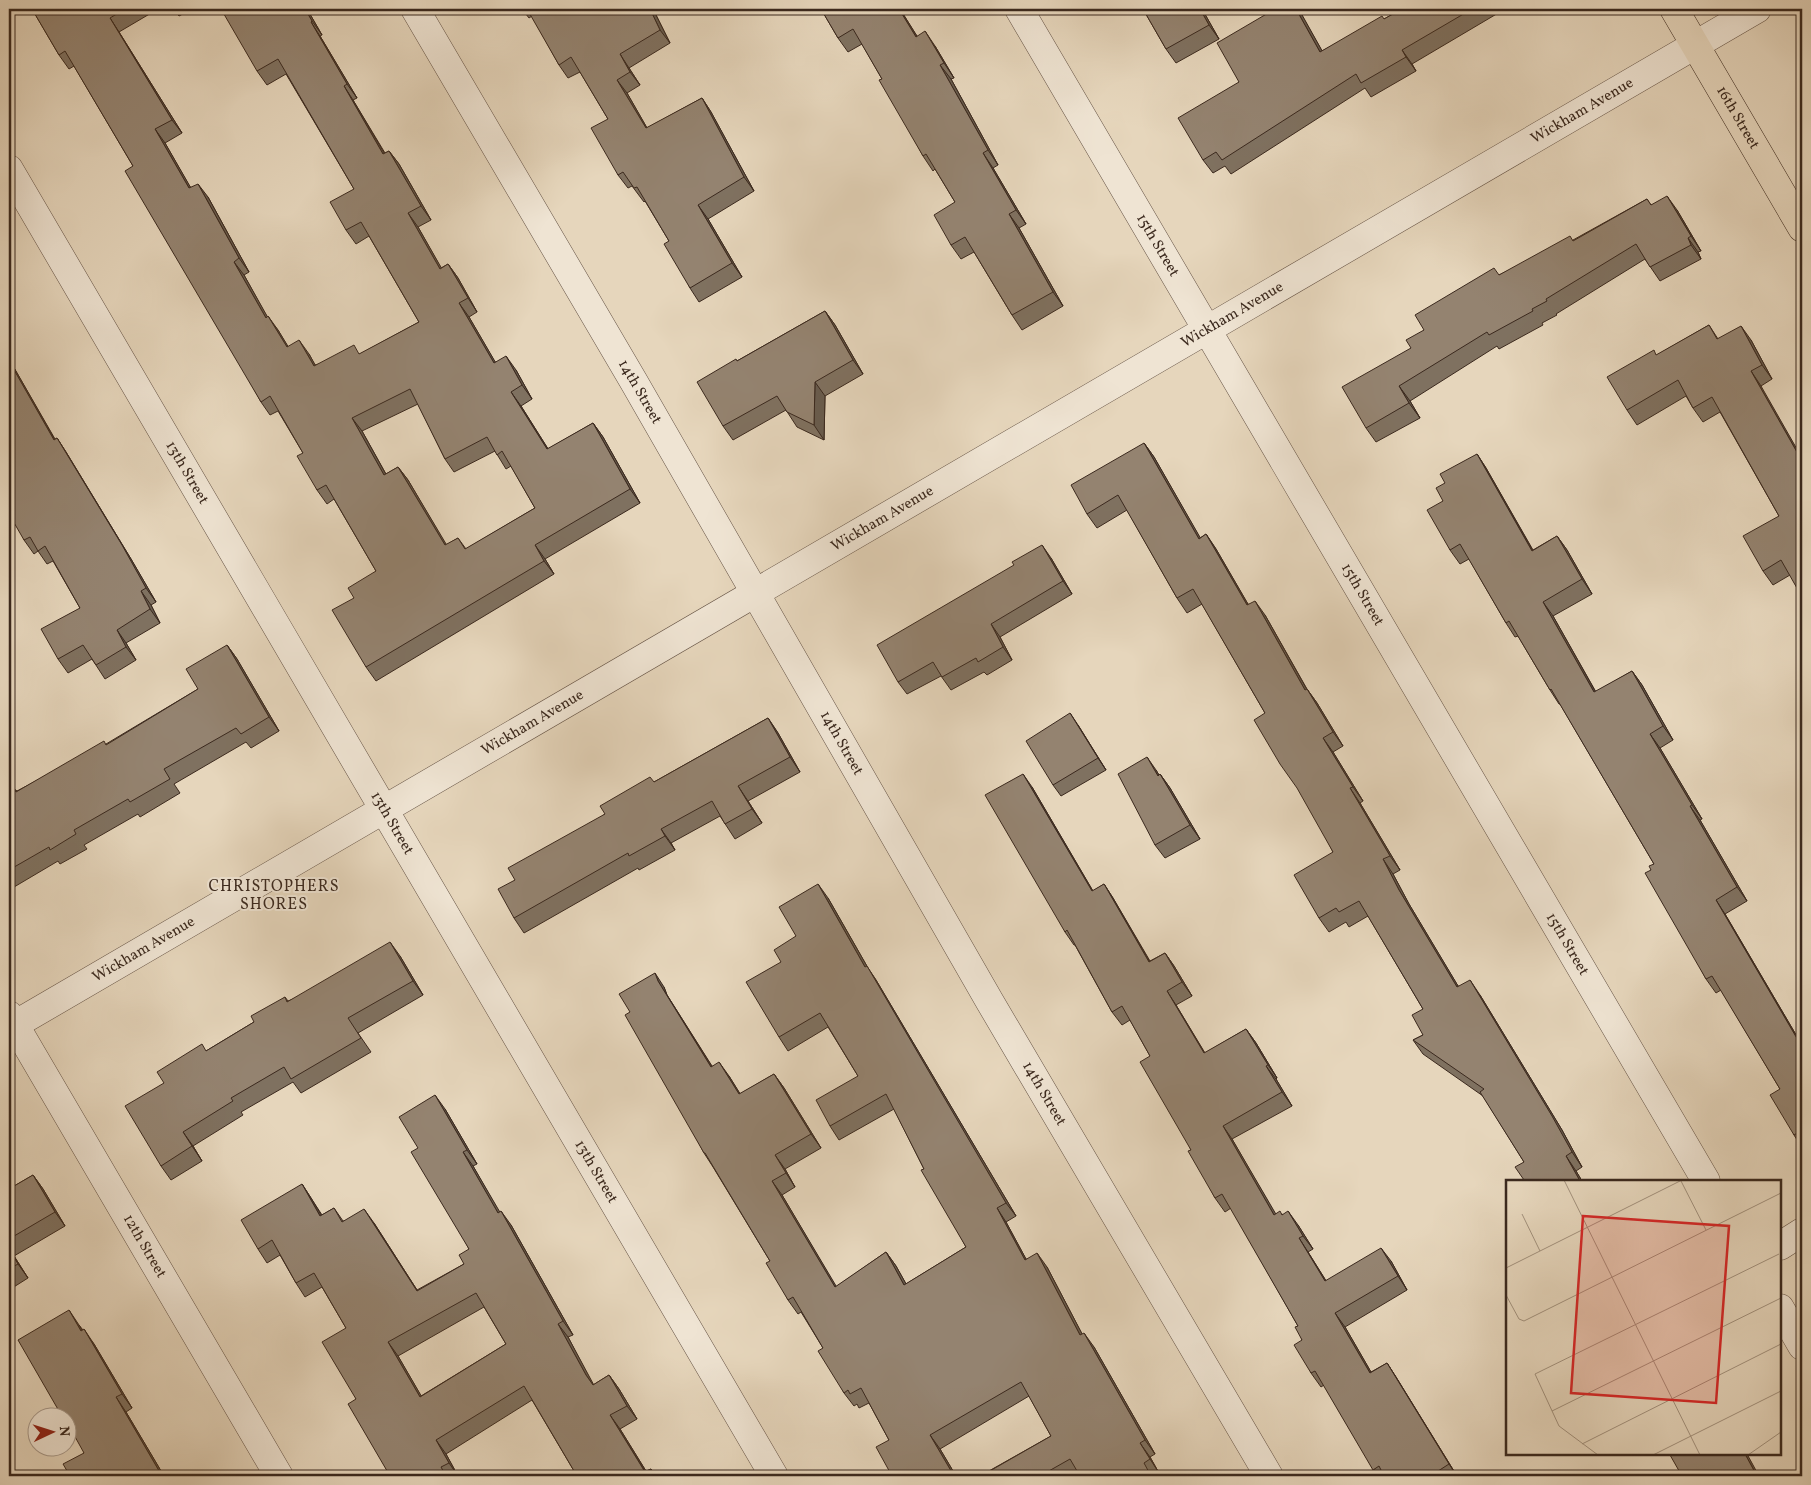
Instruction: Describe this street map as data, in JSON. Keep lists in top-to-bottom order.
{
  "streets": {
    "main road": ["16th Street"],
    "street": [
      "Wickham Avenue",
      "15th Street",
      "14th Street",
      "13th Street",
      "12th Street"
    ]
  },
  "crossings": [
    ["Wickham Avenue", "16th Street"],
    ["Wickham Avenue", "15th Street"],
    ["Wickham Avenue", "14th Street"],
    ["Wickham Avenue", "13th Street"],
    ["Wickham Avenue", "12th Street"]
  ],
  "districts": ["CHRISTOPHERS SHORES"],
  "north": "right"
}
